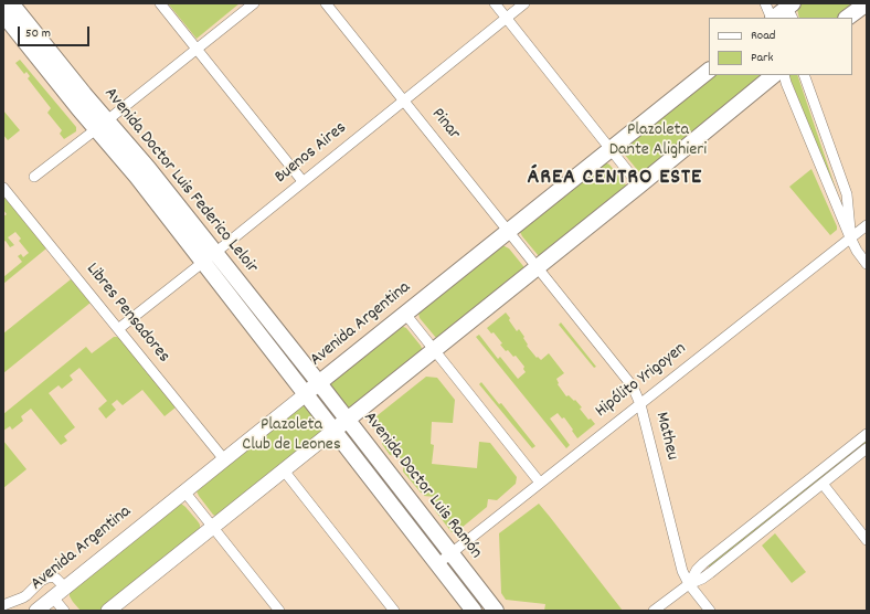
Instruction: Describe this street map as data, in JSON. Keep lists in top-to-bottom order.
{
  "streets": {
    "main road": ["Avenida Doctor Luis Federico Leloir", "Avenida Argentina", "Avenida Doctor Luis Ramón"],
    "street": [
      "Pinar",
      "Buenos Aires",
      "Libres Pensadores",
      "Hipólito Yrigoyen",
      "Matheu"
    ]
  },
  "crossings": [
    ["Pinar", "Buenos Aires"],
    ["Pinar", "Avenida Argentina"],
    ["Pinar", "Matheu"],
    ["Buenos Aires", "Avenida Doctor Luis Federico Leloir"],
    ["Buenos Aires", "Libres Pensadores"],
    ["Avenida Doctor Luis Federico Leloir", "Avenida Argentina"],
    ["Avenida Doctor Luis Federico Leloir", "Avenida Doctor Luis Ramón"],
    ["Libres Pensadores", "Avenida Argentina"],
    ["Avenida Argentina", "Avenida Doctor Luis Ramón"],
    ["Hipólito Yrigoyen", "Matheu"],
    ["Hipólito Yrigoyen", "Avenida Doctor Luis Ramón"]
  ],
  "districts": ["ÁREA CENTRO ESTE"],
  "parks": ["Plazoleta Dante Alighieri", "Plazoleta Club de Leones"],
  "legend": ["Road", "Park"],
  "scale_bar": "50 m"
}
